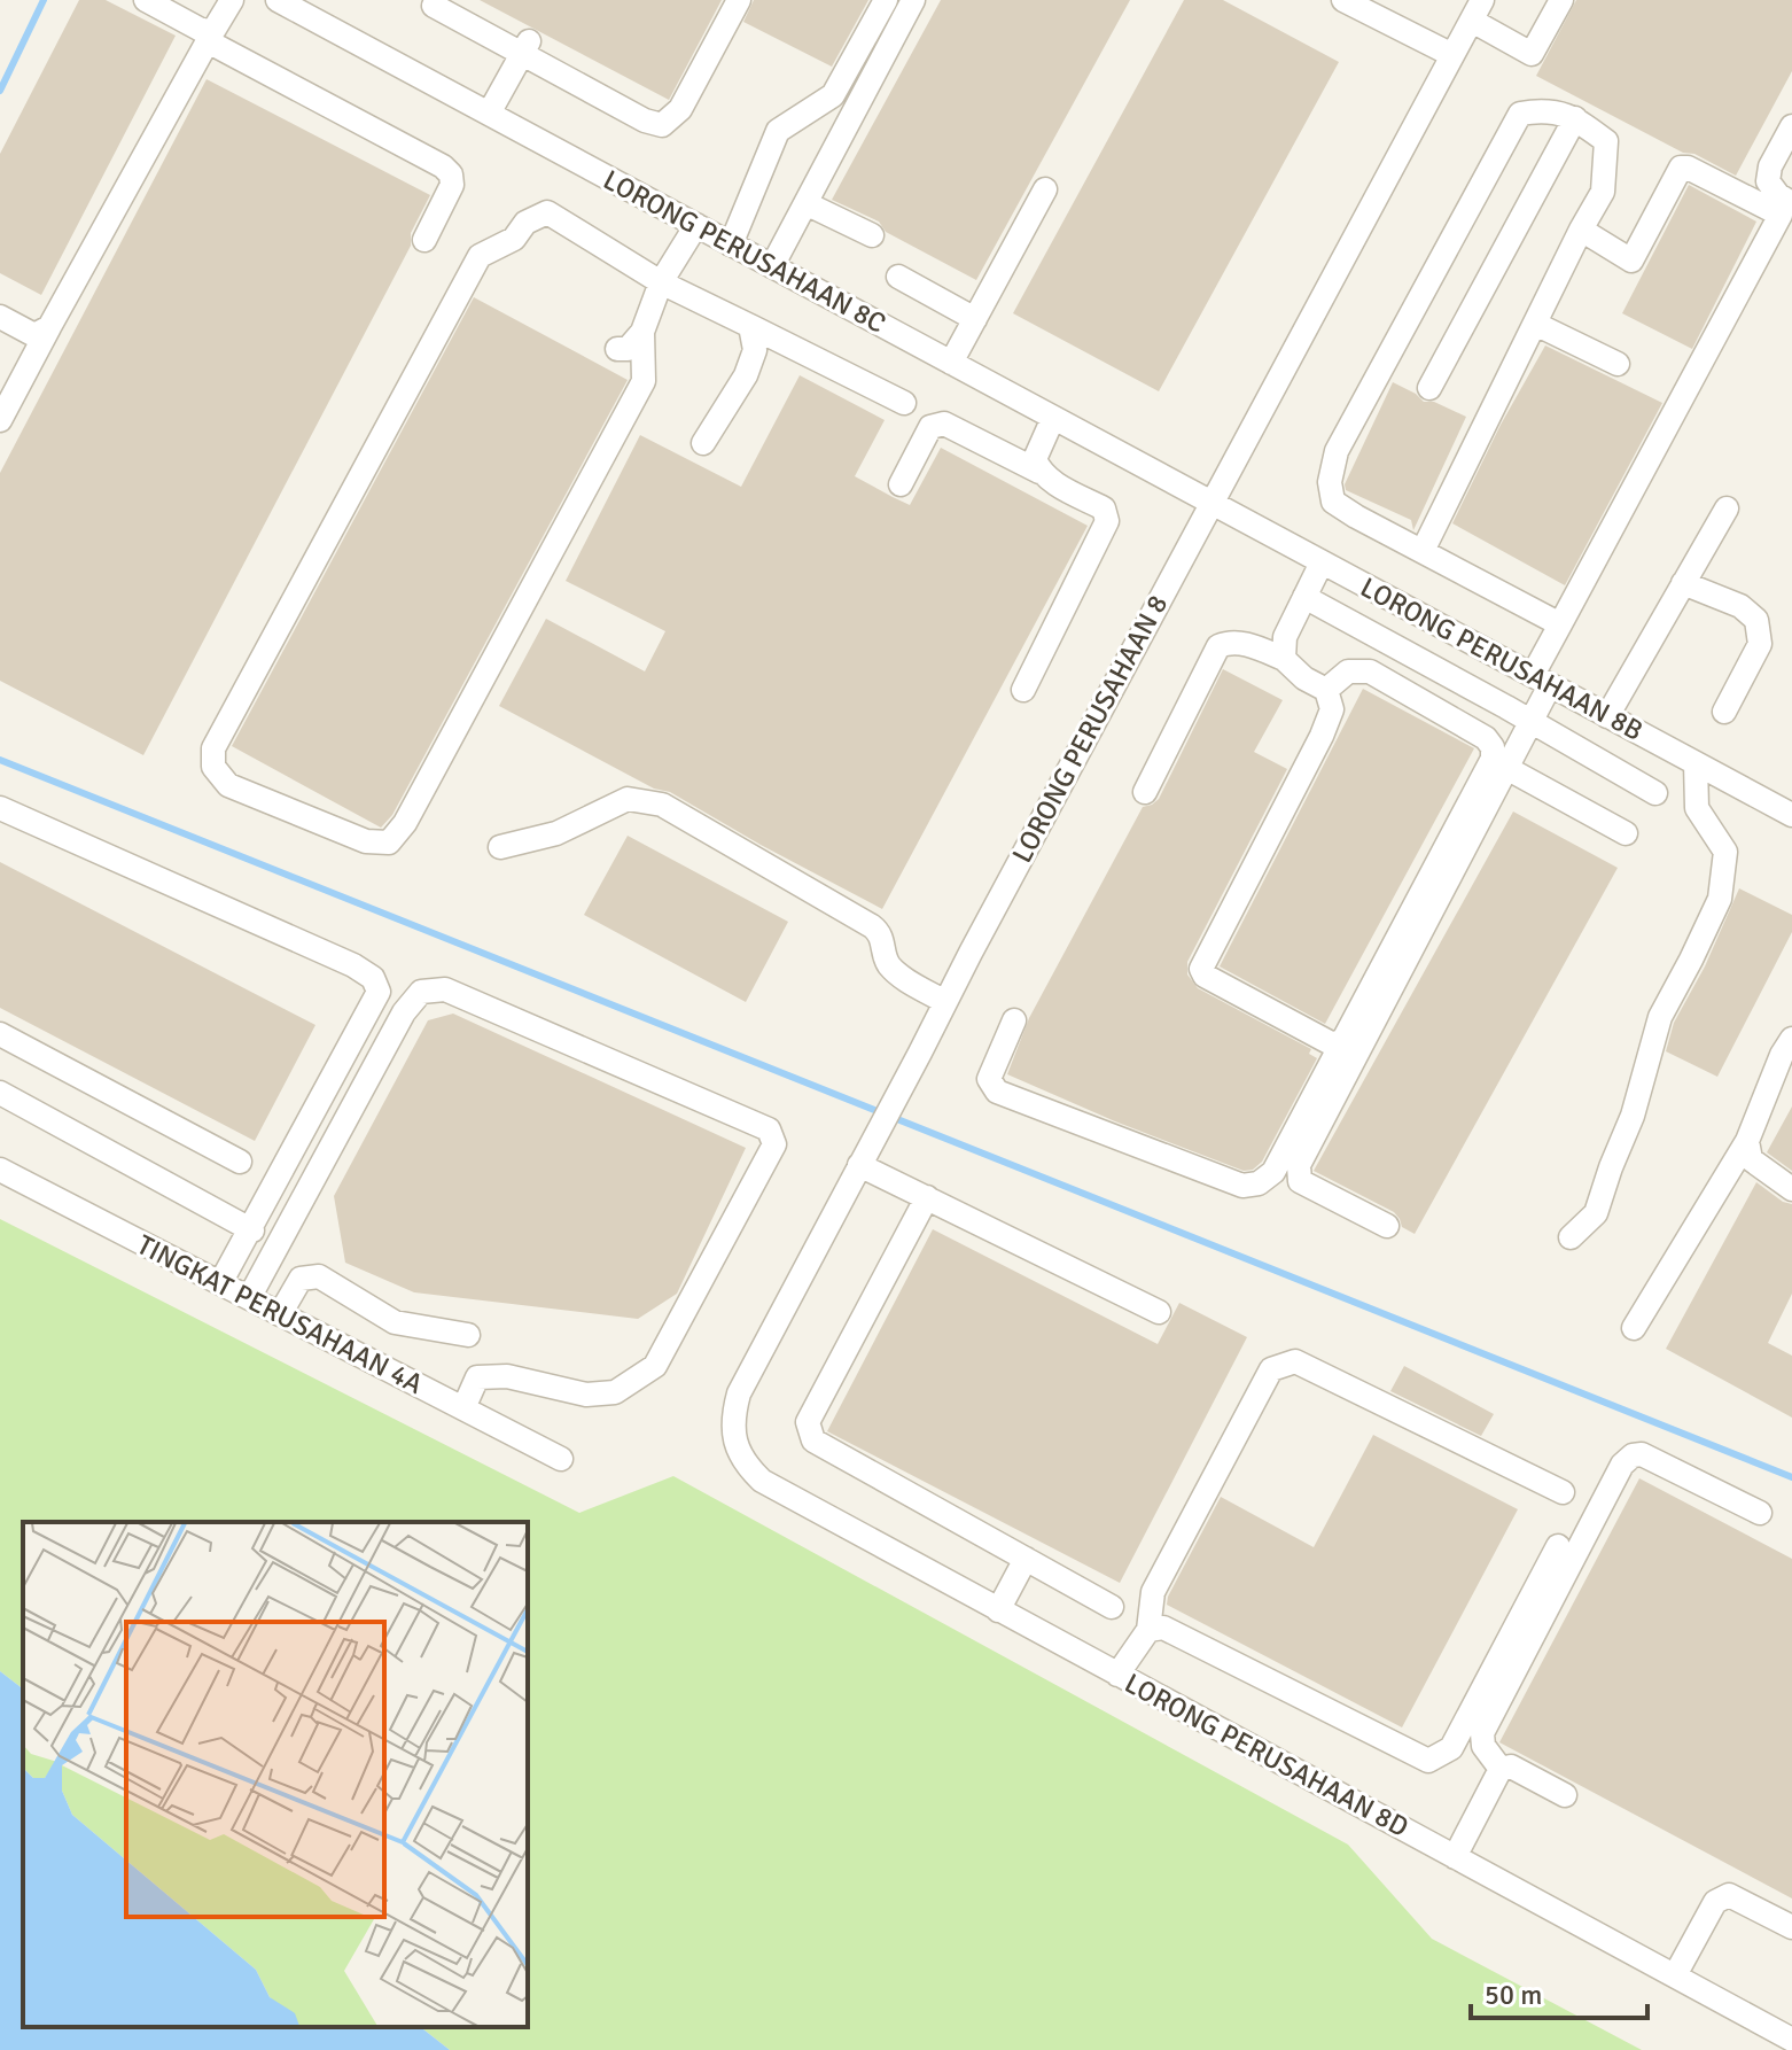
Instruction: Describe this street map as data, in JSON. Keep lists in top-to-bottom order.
{
  "streets": {
    "street": [
      "LORONG PERUSAHAAN 8C",
      "LORONG PERUSAHAAN 8B",
      "LORONG PERUSAHAAN 8",
      "TINGKAT PERUSAHAAN 4A",
      "LORONG PERUSAHAAN 8D"
    ]
  },
  "crossings": [
    ["LORONG PERUSAHAAN 8C", "LORONG PERUSAHAAN 8B"],
    ["LORONG PERUSAHAAN 8C", "LORONG PERUSAHAAN 8"],
    ["LORONG PERUSAHAAN 8B", "LORONG PERUSAHAAN 8"],
    ["LORONG PERUSAHAAN 8", "LORONG PERUSAHAAN 8D"]
  ],
  "scale_bar": "50 m"
}
